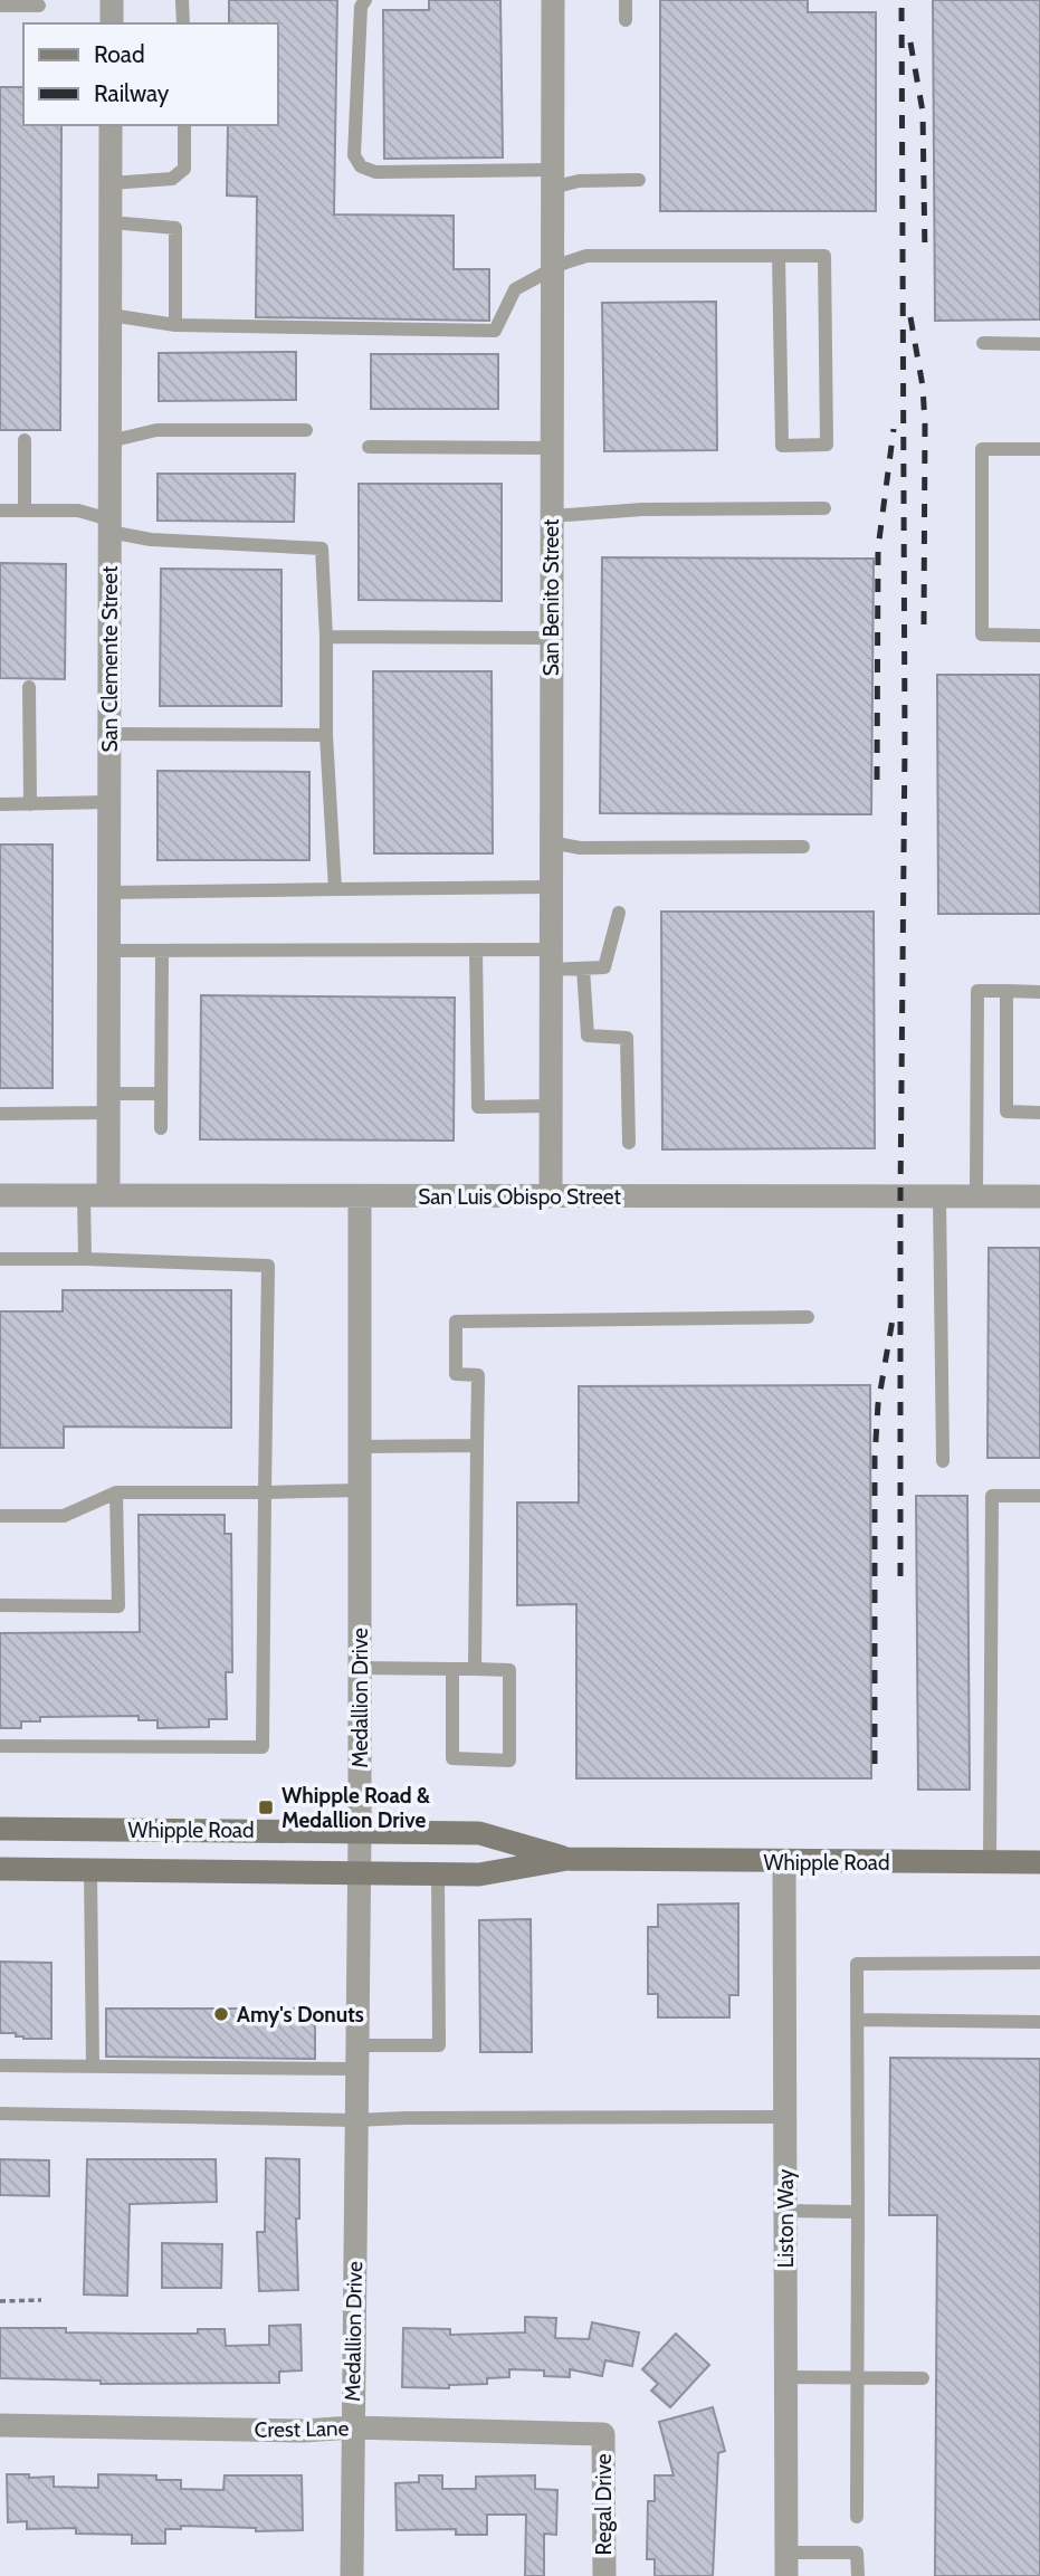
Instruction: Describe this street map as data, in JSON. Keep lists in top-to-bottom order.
{
  "streets": {
    "main road": ["Whipple Road"],
    "street": [
      "San Benito Street",
      "San Clemente Street",
      "San Luis Obispo Street",
      "Medallion Drive",
      "Liston Way",
      "Crest Lane",
      "Regal Drive"
    ]
  },
  "crossings": [
    ["San Benito Street", "San Luis Obispo Street"],
    ["San Clemente Street", "San Luis Obispo Street"],
    ["San Luis Obispo Street", "Medallion Drive"],
    ["Medallion Drive", "Whipple Road"],
    ["Medallion Drive", "Crest Lane"],
    ["Whipple Road", "Liston Way"],
    ["Crest Lane", "Regal Drive"]
  ],
  "places": {
    "transit": ["Whipple Road & Medallion Drive"],
    "other": ["Amy's Donuts"]
  },
  "legend": ["Road", "Railway"]
}
